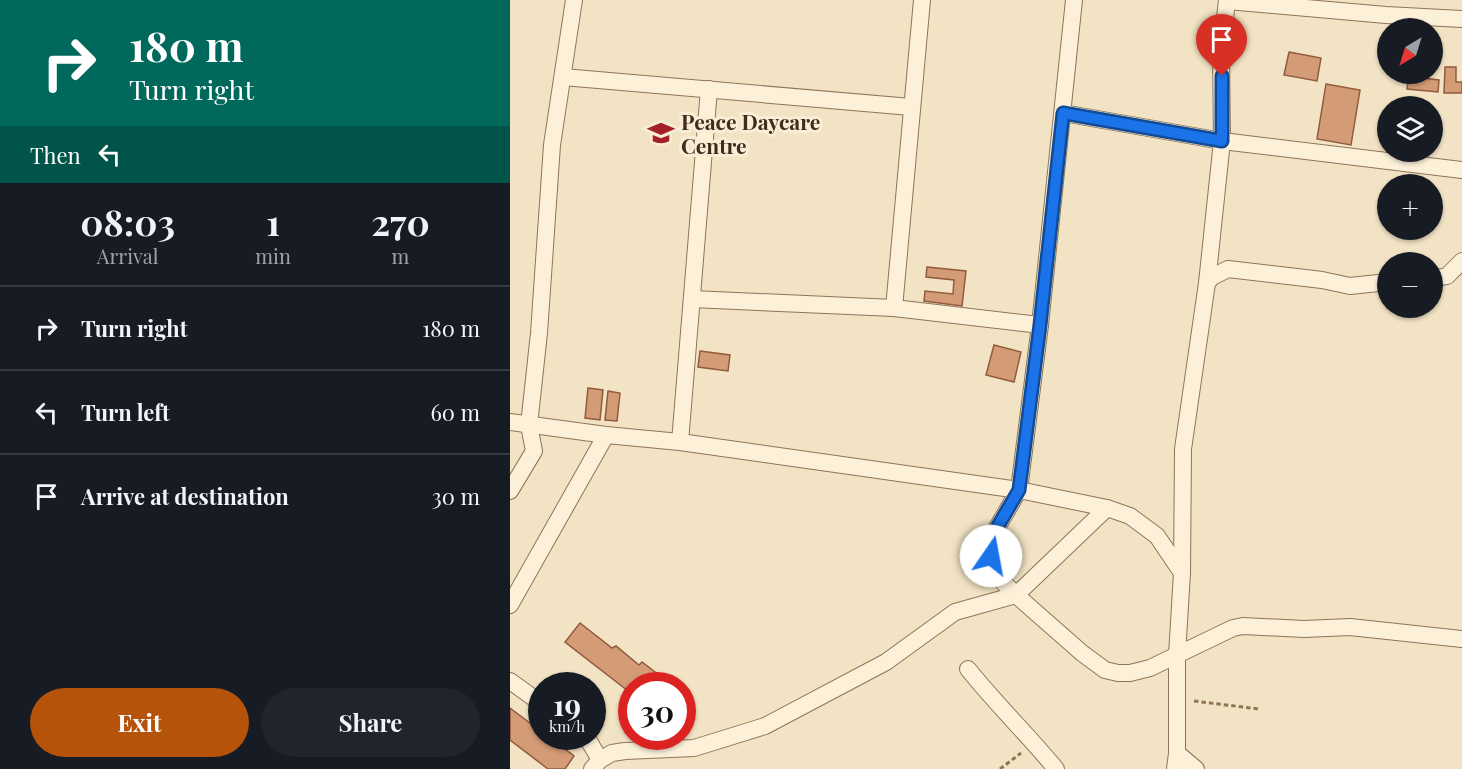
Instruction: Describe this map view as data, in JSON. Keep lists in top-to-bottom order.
{
  "places": {
    "school or university": ["Peace Daycare Centre"]
  },
  "north": "bottom left",
  "page": {
    "turn": ["180 m", "Turn right"],
    "map_buttons": ["+", "−"],
    "then": "Then",
    "eta": [
      "08:03",
      "Arrival",
      "1",
      "min",
      "270",
      "m"
    ],
    "list": [
      {
        "name": "Turn right",
        "value": "180 m"
      },
      {
        "name": "Turn left",
        "value": "60 m"
      },
      {
        "name": "Arrive at destination",
        "value": "30 m"
      }
    ],
    "speed": "19 km/h",
    "limit": "30",
    "buttons": ["Exit", "Share"]
  }
}
